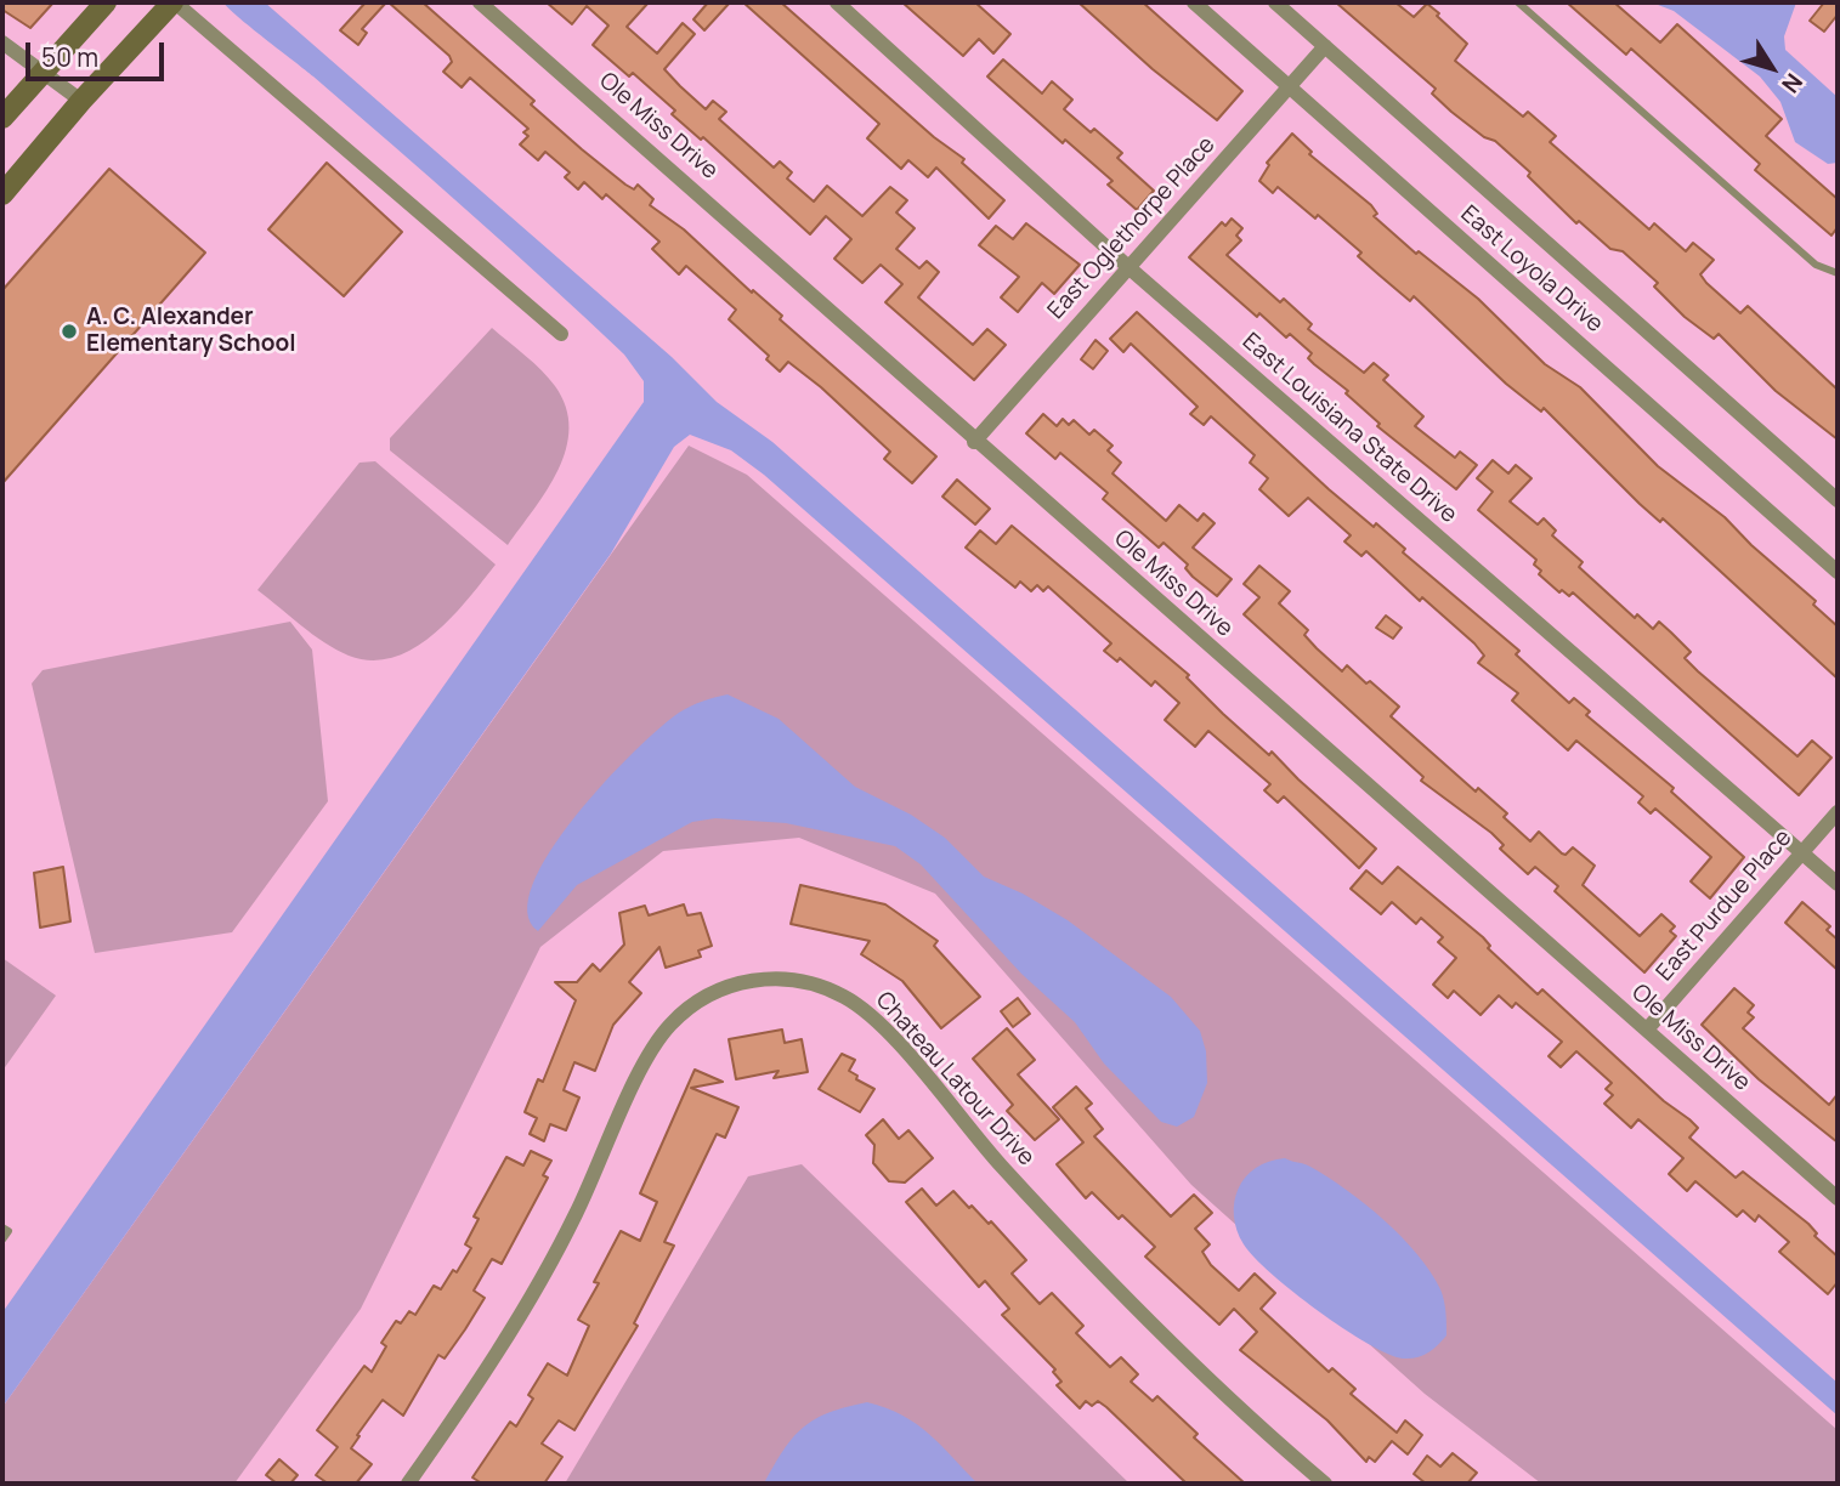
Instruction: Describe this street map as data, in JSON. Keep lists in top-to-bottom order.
{
  "streets": {
    "street": [
      "Ole Miss Drive",
      "East Oglethorpe Place",
      "East Loyola Drive",
      "East Louisiana State Drive",
      "East Purdue Place",
      "Chateau Latour Drive"
    ]
  },
  "crossings": [
    ["Ole Miss Drive", "East Oglethorpe Place"],
    ["Ole Miss Drive", "East Purdue Place"],
    ["East Oglethorpe Place", "East Loyola Drive"],
    ["East Oglethorpe Place", "East Louisiana State Drive"],
    ["East Louisiana State Drive", "East Purdue Place"]
  ],
  "places": ["A. C. Alexander Elementary School"],
  "scale_bar": "50 m",
  "north": "bottom right"
}
